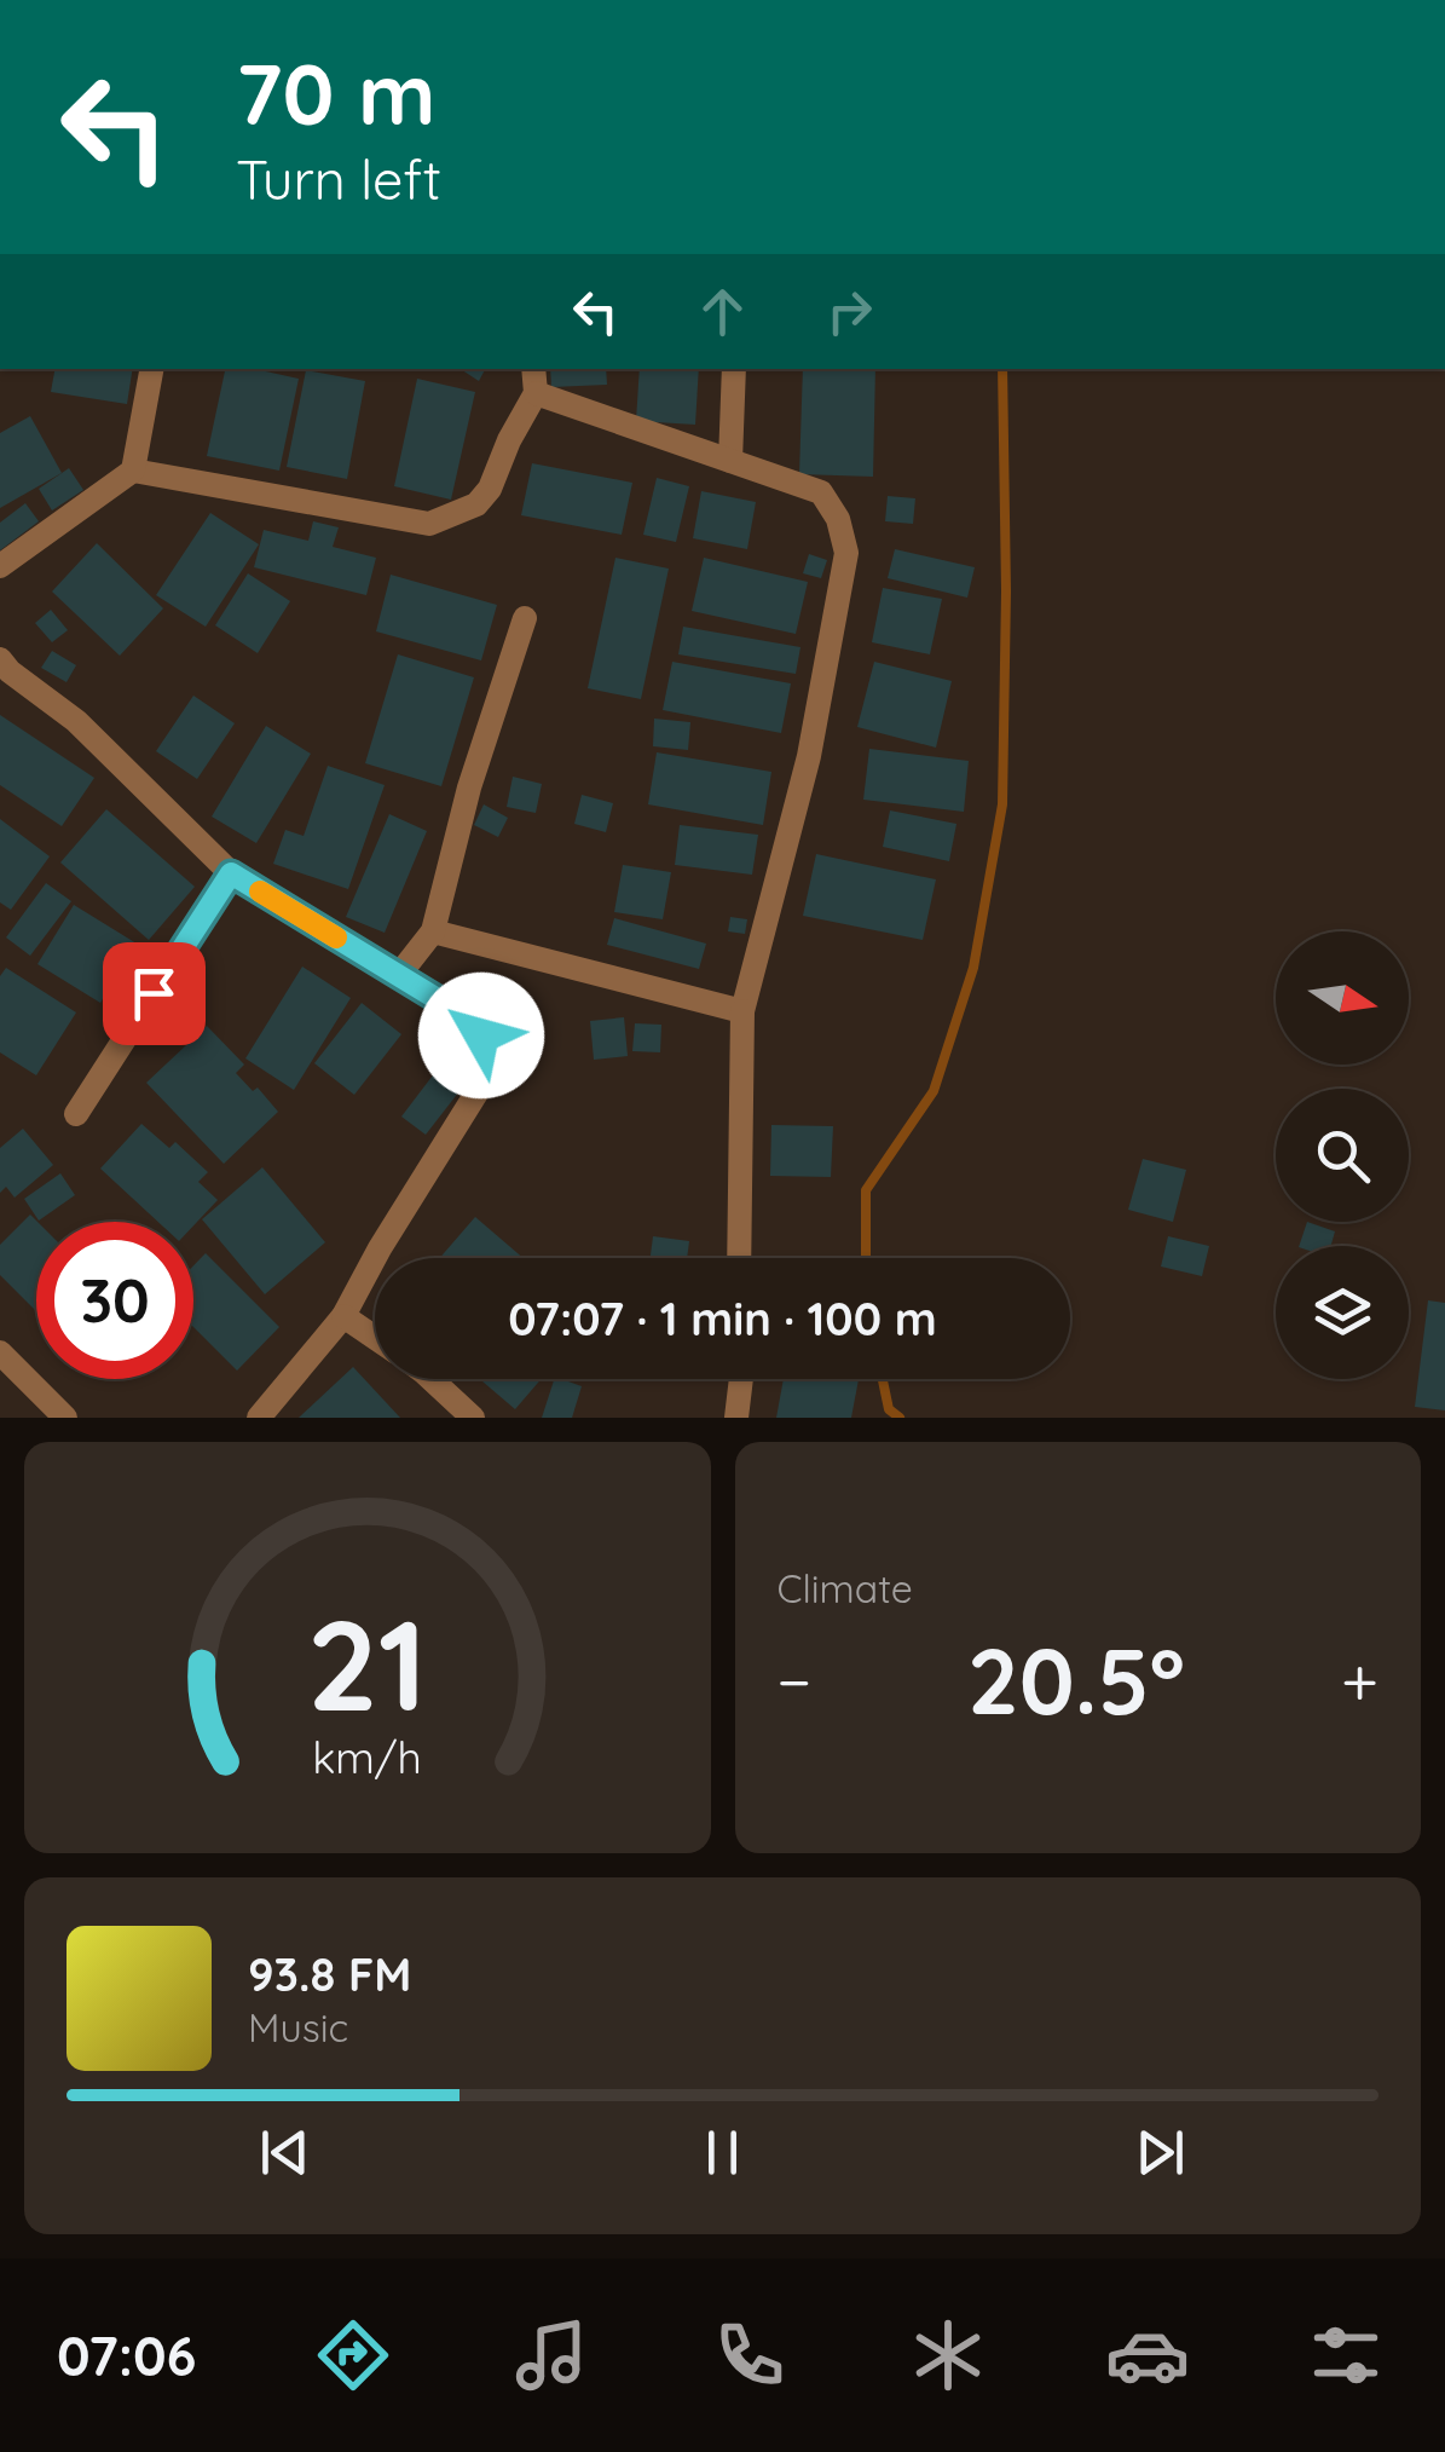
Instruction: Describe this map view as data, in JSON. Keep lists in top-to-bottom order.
{
  "north": "right",
  "page": {
    "turn": ["70 m", "Turn left"],
    "limit": "30",
    "trip": "07:07 · 1 min · 100 m",
    "tile": "Climate",
    "heat": ["−", "20.5°", "+"],
    "song": ["93.8 FM", "Music"],
    "tabs": "07:06",
    "gauge": ["21", "km/h"]
  }
}
